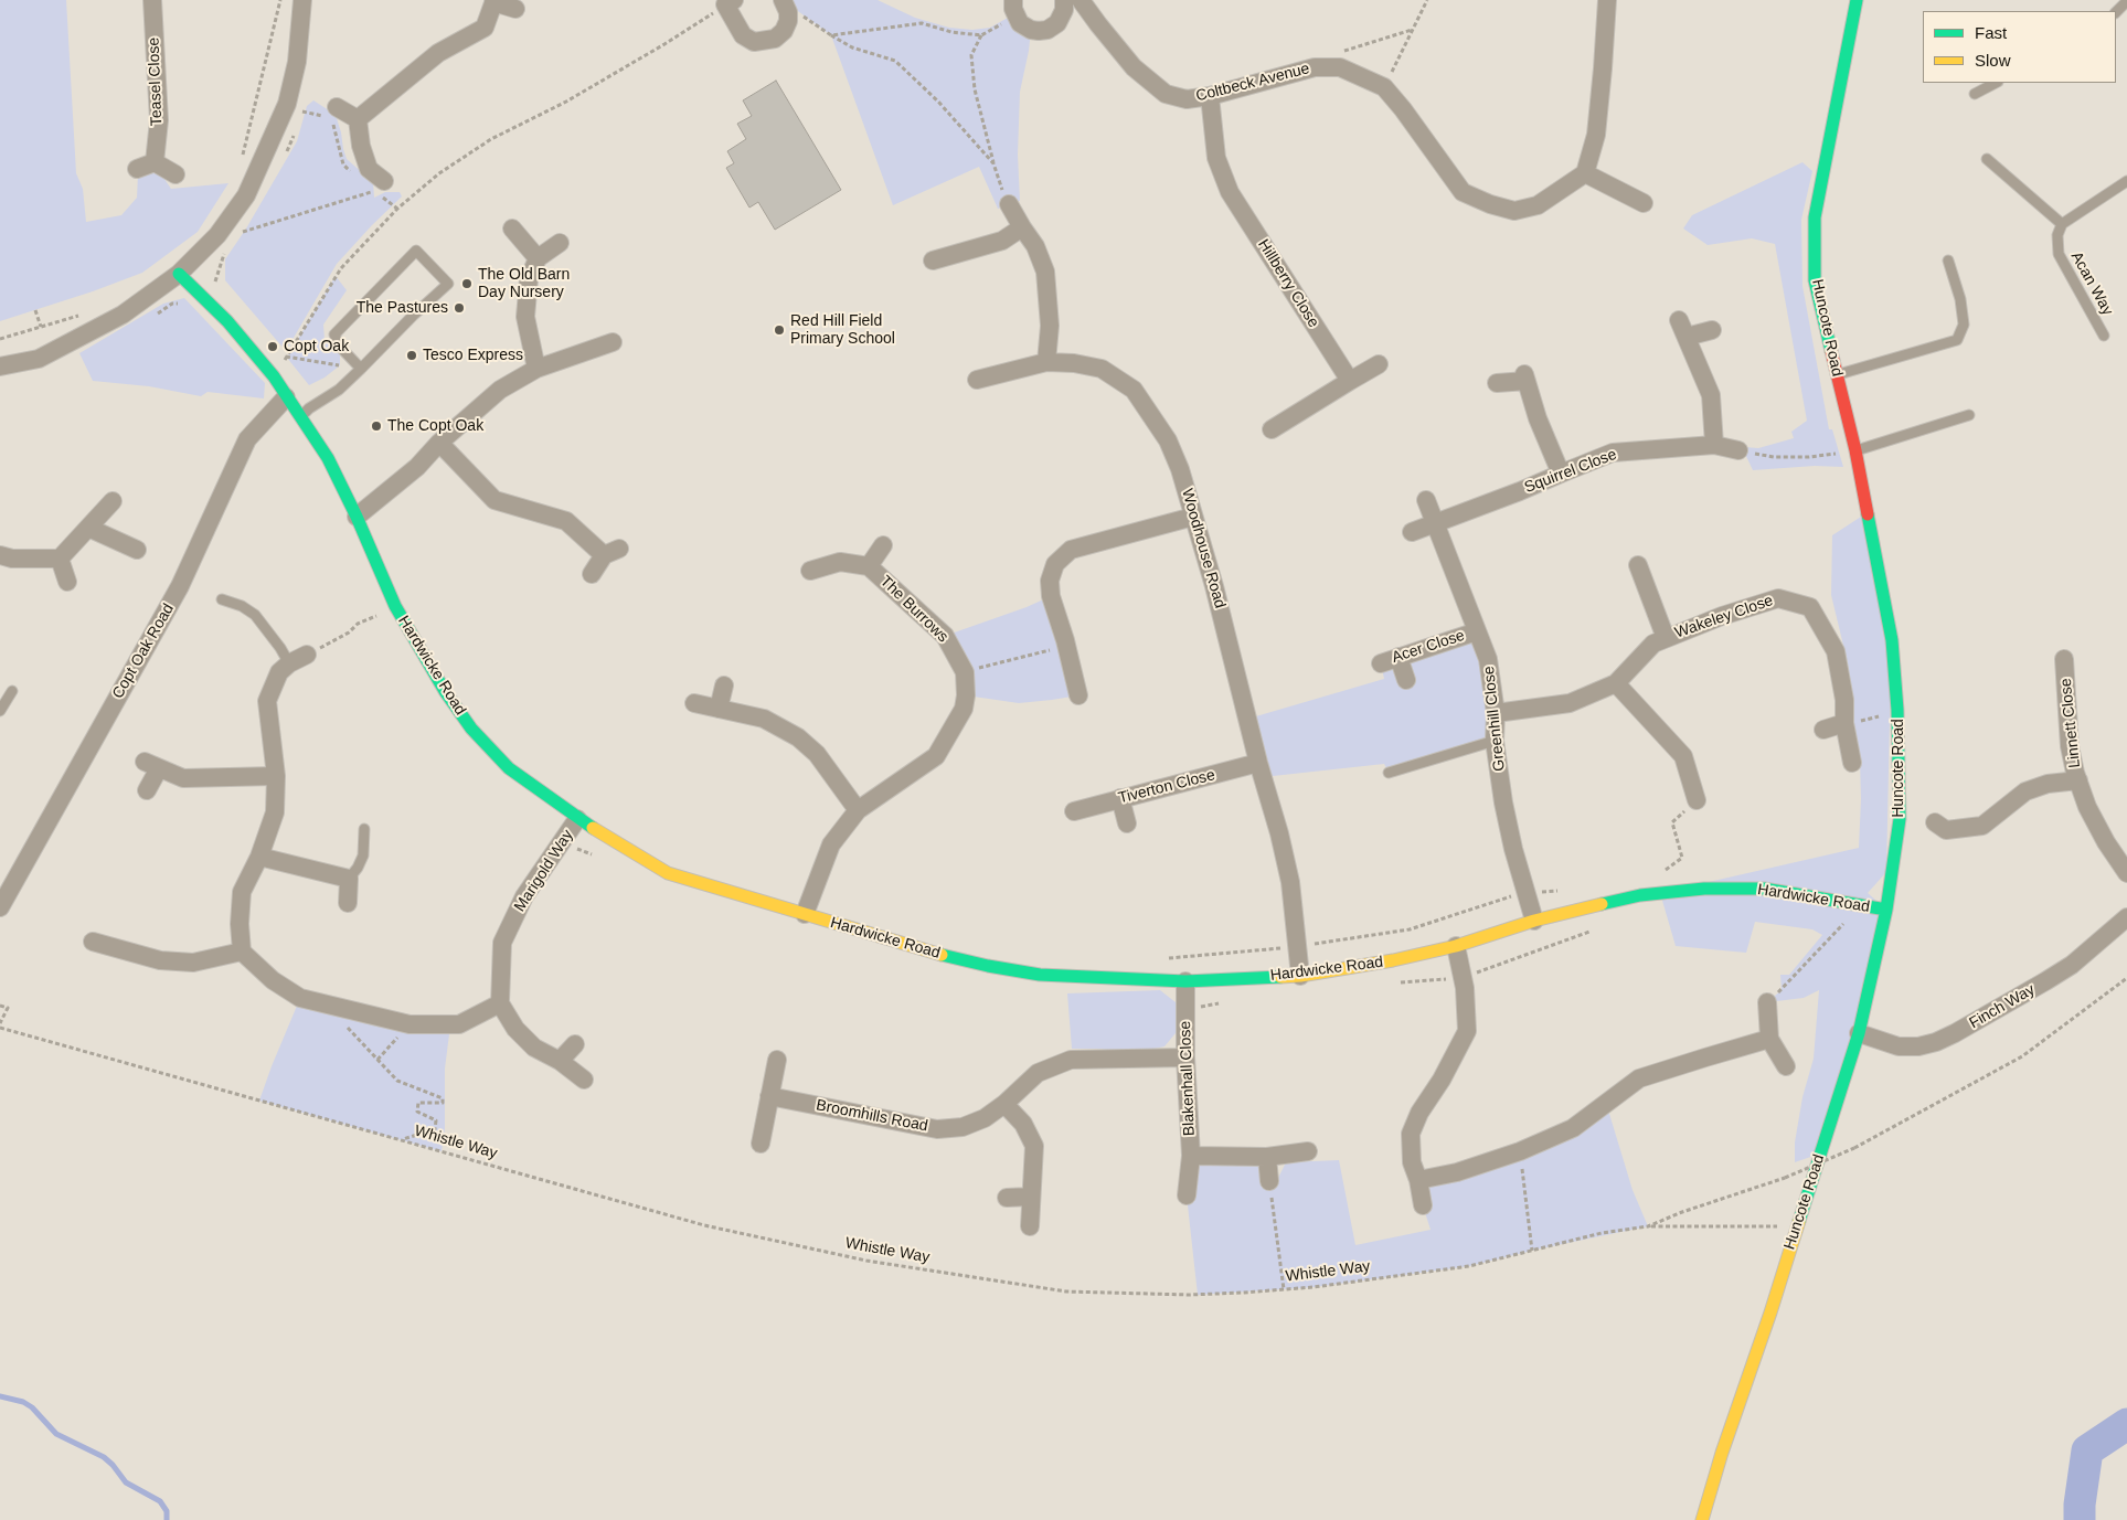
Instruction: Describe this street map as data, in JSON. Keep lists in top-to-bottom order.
{
  "streets": {
    "street": [
      "Teasel Close",
      "Coltbeck Avenue",
      "Hillberry Close",
      "Huncote Road",
      "Squirrel Close",
      "Woodhouse Road",
      "The Burrows",
      "Wakeley Close",
      "Acer Close",
      "Copt Oak Road",
      "Hardwicke Road",
      "Greenhill Close",
      "Linnett Close",
      "Tiverton Close",
      "Marigold Way",
      "Finch Way",
      "Blakenhall Close",
      "Broomhills Road"
    ],
    "lane": ["Acan Way"],
    "path": ["Whistle Way"]
  },
  "crossings": [
    ["Coltbeck Avenue", "Hillberry Close"],
    ["Huncote Road", "Hardwicke Road"],
    ["Huncote Road", "Finch Way"],
    ["Squirrel Close", "Greenhill Close"],
    ["Woodhouse Road", "Hardwicke Road"],
    ["Woodhouse Road", "Tiverton Close"],
    ["The Burrows", "Hardwicke Road"],
    ["Wakeley Close", "Greenhill Close"],
    ["Acer Close", "Greenhill Close"],
    ["Copt Oak Road", "Hardwicke Road"],
    ["Hardwicke Road", "Greenhill Close"],
    ["Hardwicke Road", "Marigold Way"],
    ["Hardwicke Road", "Blakenhall Close"],
    ["Blakenhall Close", "Broomhills Road"]
  ],
  "places": [
    "The Old Barn Day Nursery",
    "The Pastures",
    "Red Hill Field Primary School",
    "Copt Oak",
    "Tesco Express",
    "The Copt Oak"
  ],
  "legend": ["Fast", "Slow"]
}
